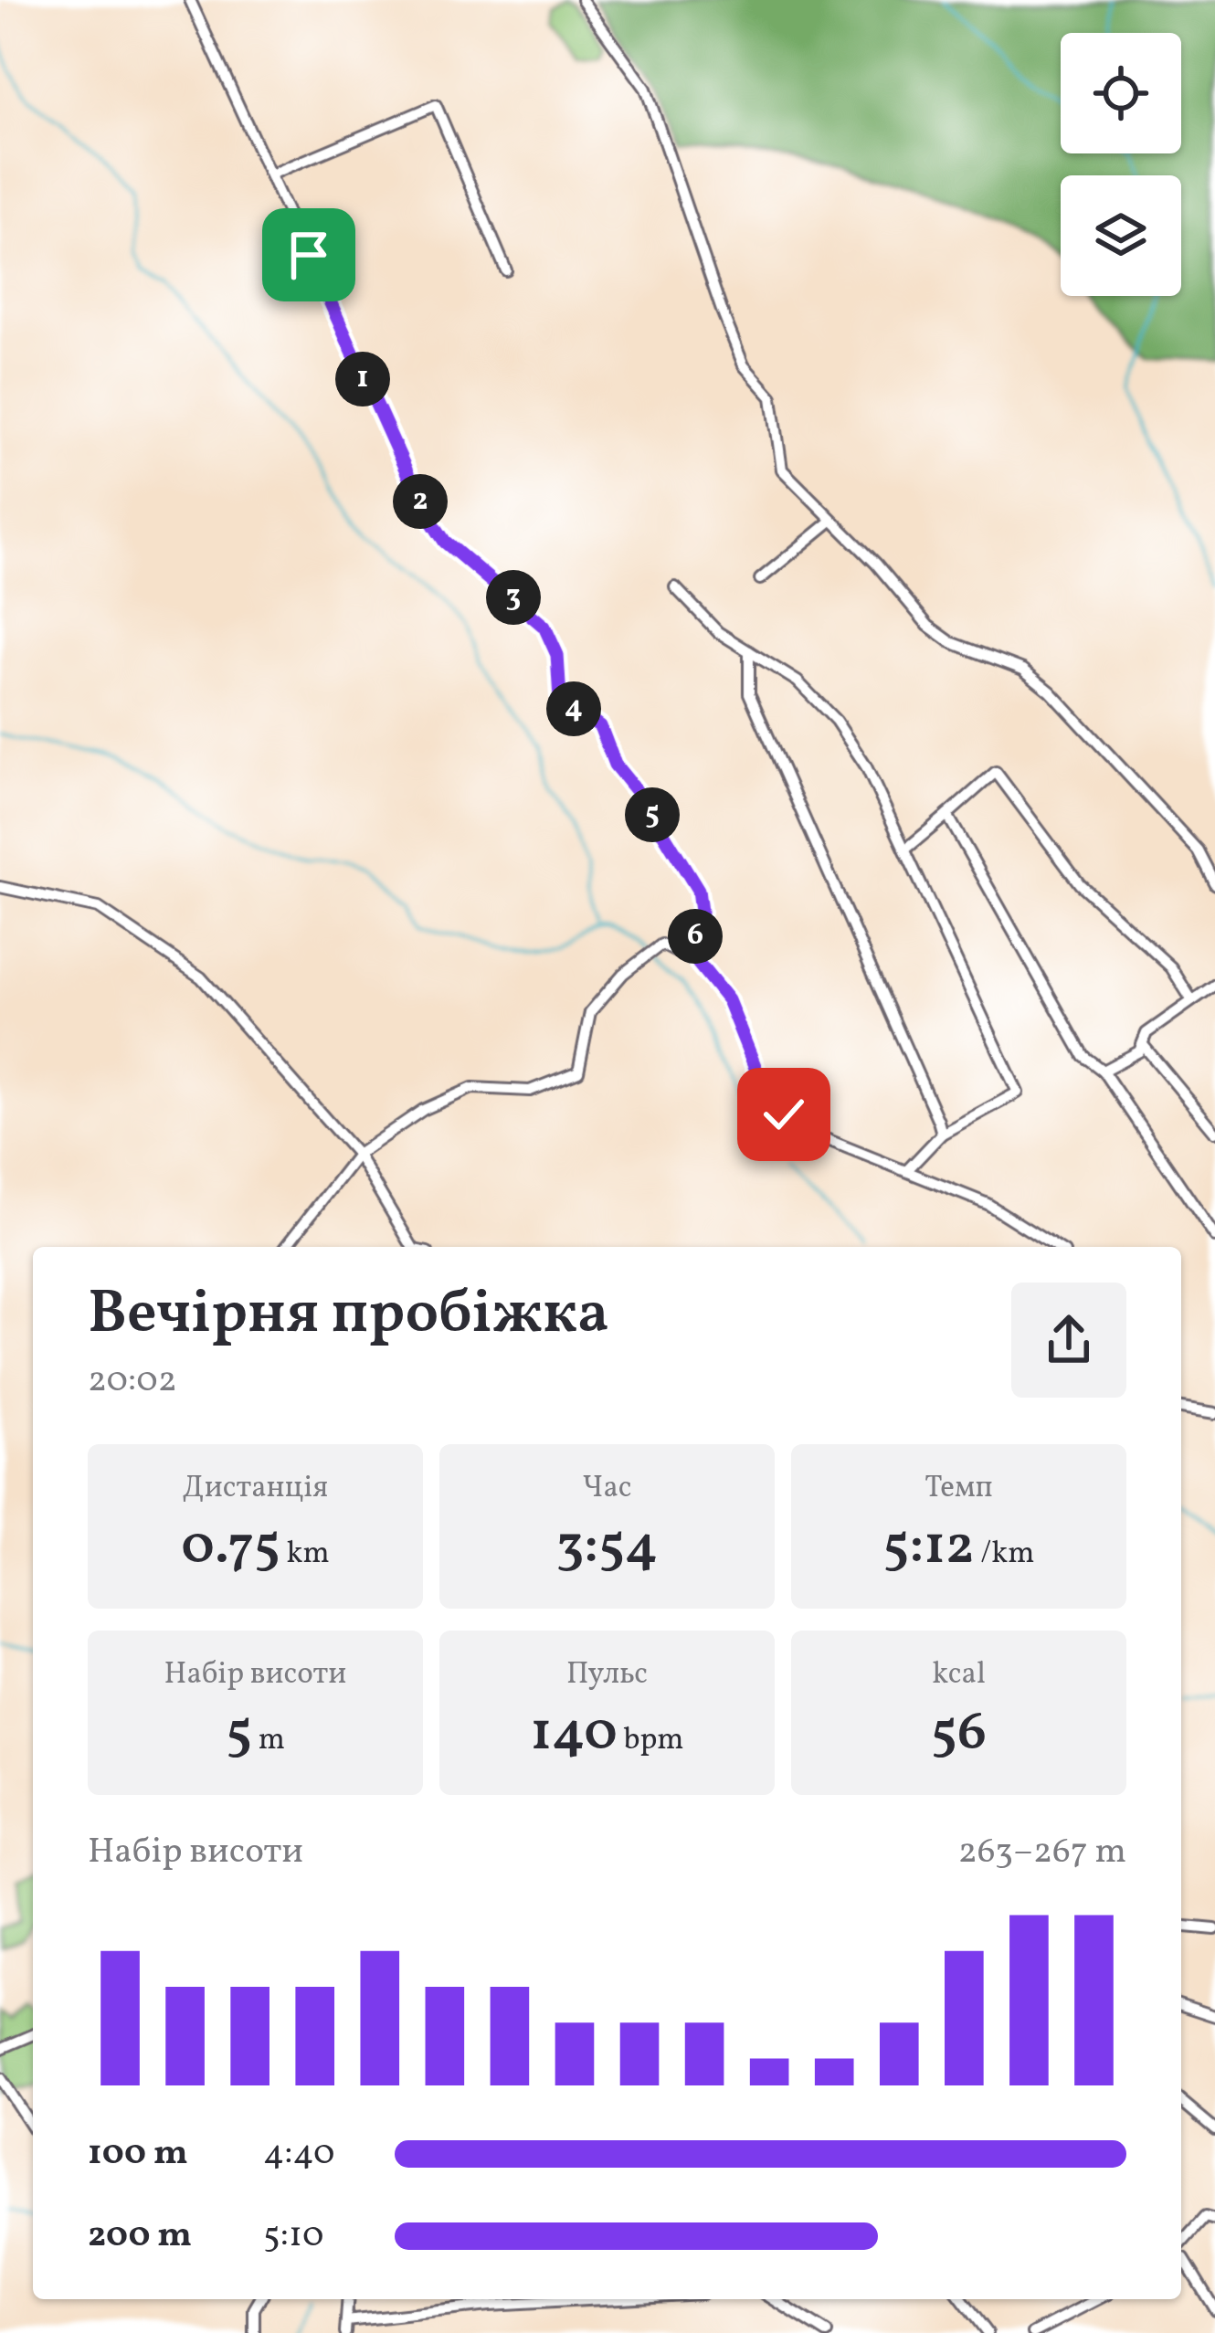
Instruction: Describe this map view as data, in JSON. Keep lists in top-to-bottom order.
{
  "page": {
    "pins": [
      "1",
      "2",
      "3",
      "4",
      "5",
      "6"
    ],
    "heading": ["Вечірня пробіжка", "20:02"],
    "stats": [
      ["Дистанція", "0.75 km"],
      ["Час", "3:54"],
      ["Темп", "5:12 /km"],
      ["Набір висоти", "5 m"],
      ["Пульс", "140 bpm"],
      ["kcal", "56"]
    ],
    "chart": ["Набір висоти", "263–267 m"],
    "list": [
      {
        "name": "100 m",
        "note": "4:40"
      },
      {
        "name": "200 m",
        "note": "5:10"
      }
    ]
  }
}
